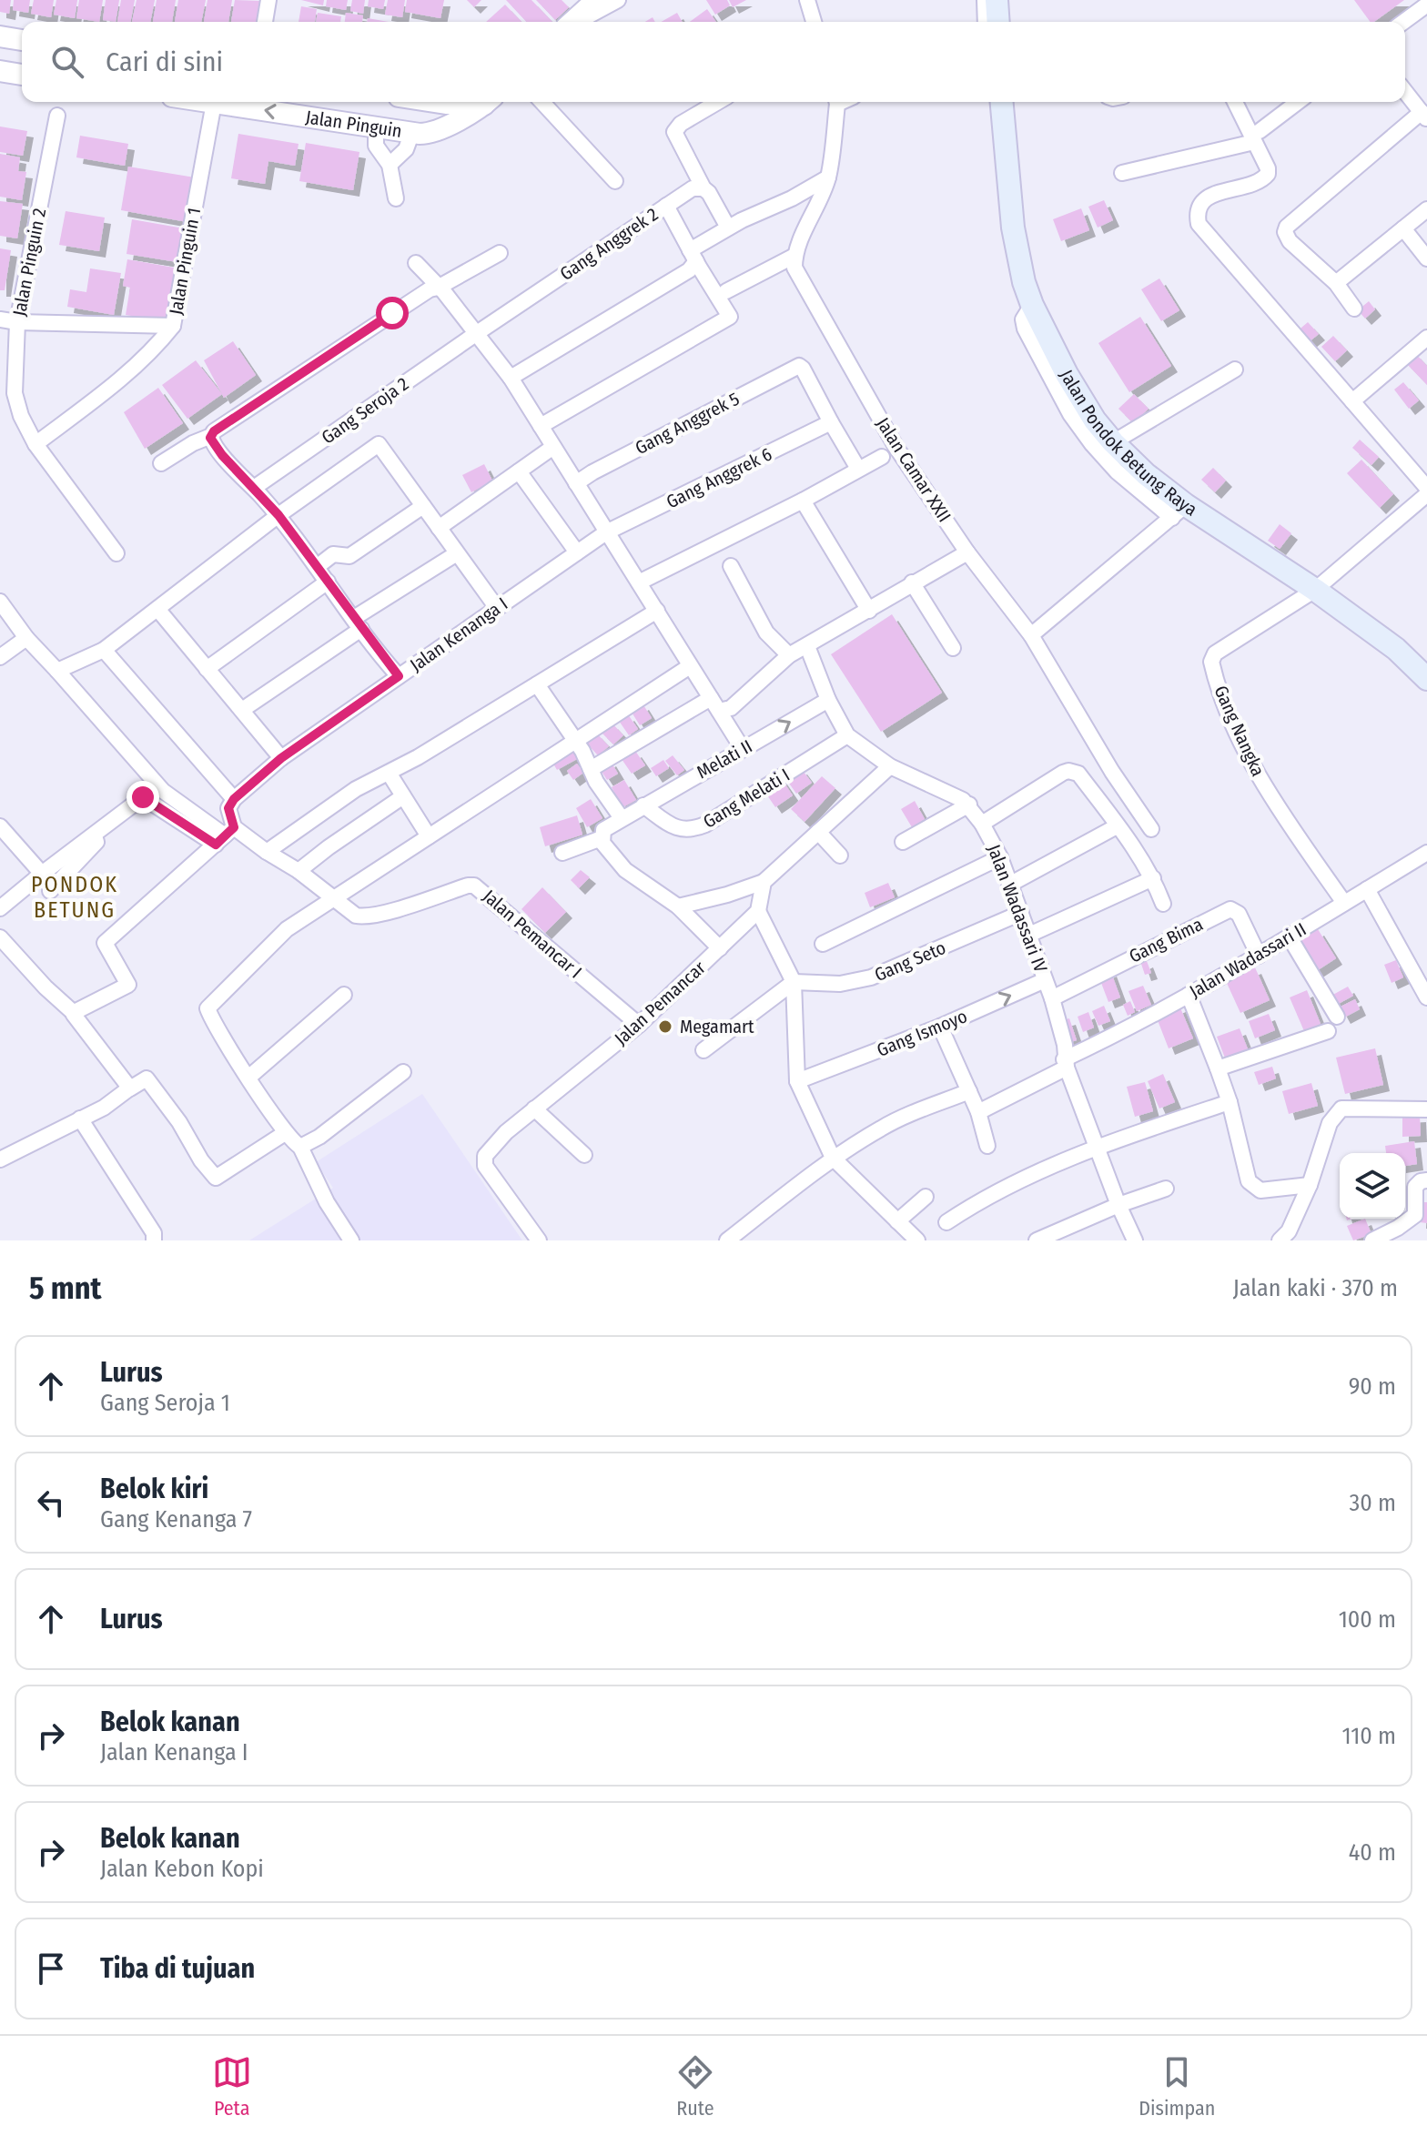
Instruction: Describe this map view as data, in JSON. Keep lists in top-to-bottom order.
{
  "streets": {
    "main road": ["Jalan Pondok Betung Raya"],
    "street": [
      "Jalan Pinguin",
      "Gang Anggrek 2",
      "Jalan Pinguin 1",
      "Jalan Pinguin 2",
      "Gang Seroja 2",
      "Gang Anggrek 5",
      "Jalan Camar XXII",
      "Gang Anggrek 6",
      "Jalan Kenanga I",
      "Gang Nangka",
      "Melati II",
      "Gang Melati I",
      "Jalan Wadassari IV",
      "Jalan Pemancar I",
      "Gang Bima",
      "Jalan Wadassari II",
      "Gang Seto",
      "Jalan Pemancar",
      "Gang Ismoyo"
    ]
  },
  "crossings": [
    ["Jalan Pinguin", "Jalan Pinguin 1"],
    ["Gang Anggrek 2", "Gang Seroja 2"],
    ["Jalan Pinguin 1", "Jalan Pinguin 2"],
    ["Gang Anggrek 5", "Gang Anggrek 6"],
    ["Jalan Pondok Betung Raya", "Gang Nangka"],
    ["Gang Anggrek 6", "Jalan Kenanga I"],
    ["Gang Nangka", "Jalan Wadassari II"],
    ["Melati II", "Gang Melati I"],
    ["Melati II", "Jalan Wadassari IV"],
    ["Gang Melati I", "Jalan Wadassari IV"],
    ["Jalan Wadassari IV", "Gang Bima"],
    ["Jalan Wadassari IV", "Jalan Wadassari II"],
    ["Jalan Wadassari IV", "Gang Seto"],
    ["Jalan Wadassari IV", "Gang Ismoyo"],
    ["Jalan Pemancar I", "Jalan Pemancar"],
    ["Gang Bima", "Jalan Wadassari II"]
  ],
  "one_way": ["Jalan Pinguin"],
  "districts": ["PONDOK BETUNG"],
  "places": ["Megamart"],
  "page": {
    "search": "Cari di sini",
    "heading": ["5 mnt", "Jalan kaki · 370 m"],
    "list": [
      ["Lurus", "Gang Seroja 1", "90 m"],
      ["Belok kiri", "Gang Kenanga 7", "30 m"],
      ["Lurus", "100 m"],
      ["Belok kanan", "Jalan Kenanga I", "110 m"],
      ["Belok kanan", "Jalan Kebon Kopi", "40 m"],
      "Tiba di tujuan"
    ],
    "nav": ["Peta", "Rute", "Disimpan"]
  }
}
